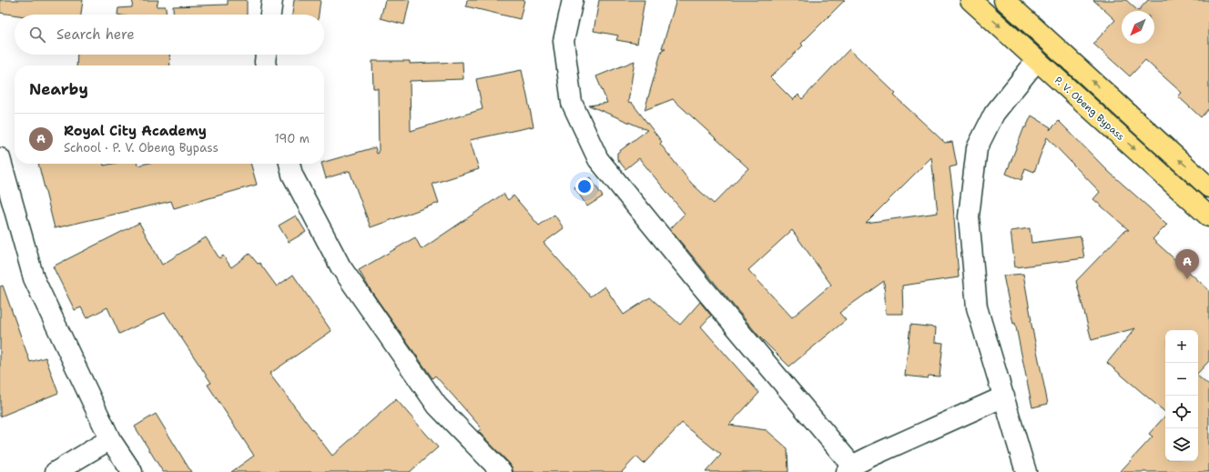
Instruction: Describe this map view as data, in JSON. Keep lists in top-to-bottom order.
{
  "streets": {
    "highway": ["P. V. Obeng Bypass"]
  },
  "north": "bottom left",
  "page": {
    "search": "Search here",
    "heading": "Nearby",
    "list": [
      {
        "mark": "A",
        "name": "Royal City Academy",
        "note": "School · P. V. Obeng Bypass",
        "value": "190 m"
      }
    ],
    "pins": "A",
    "map_buttons": ["+", "−"]
  }
}
